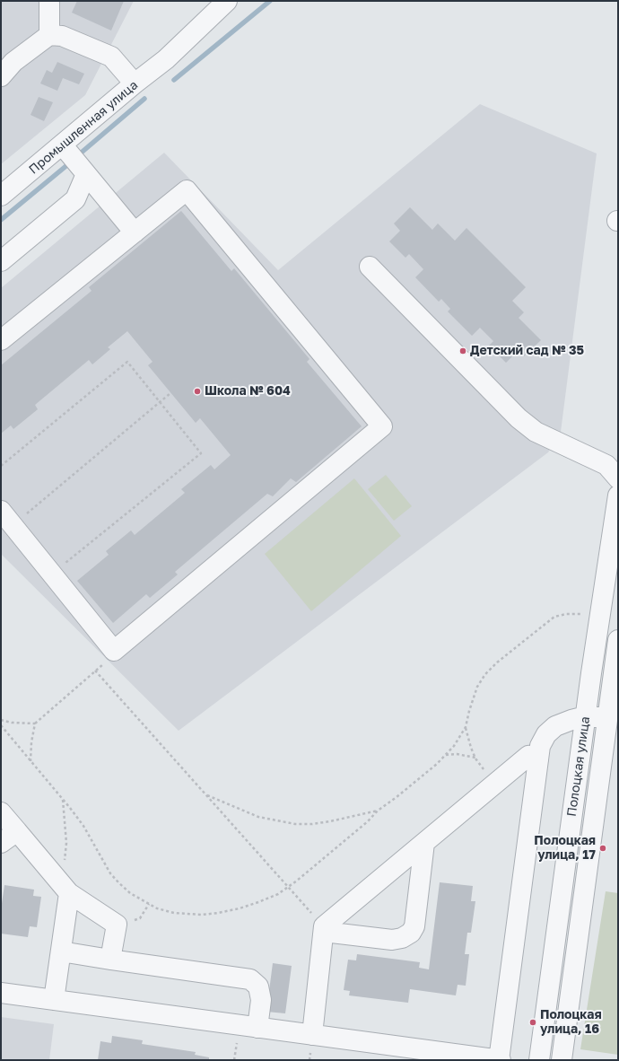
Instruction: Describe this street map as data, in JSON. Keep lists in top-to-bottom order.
{
  "streets": {
    "street": ["Промышленная улица", "Полоцкая улица"]
  },
  "places": [
    "Детский сад № 35",
    "Школа № 604",
    "Полоцкая улица, 17",
    "Полоцкая улица, 16"
  ]
}
